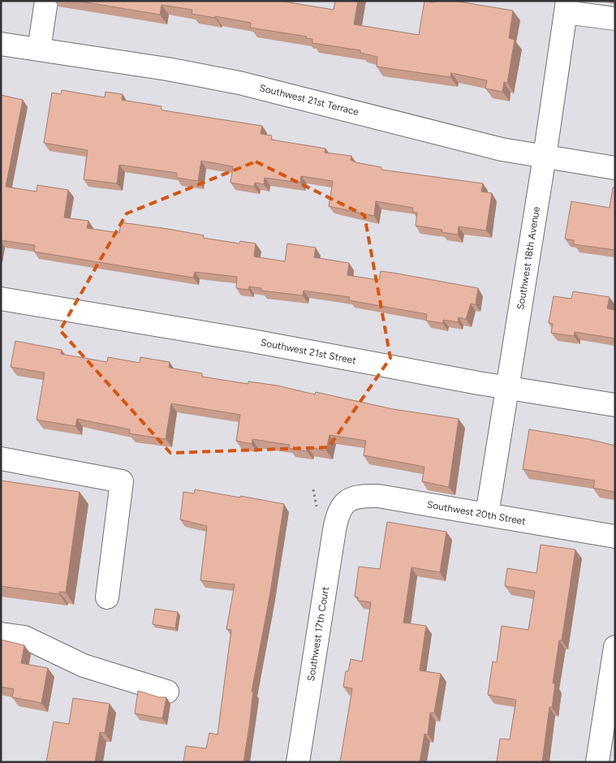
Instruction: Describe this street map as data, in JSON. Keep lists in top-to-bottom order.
{
  "streets": {
    "street": [
      "Southwest 21st Terrace",
      "Southwest 18th Avenue",
      "Southwest 21st Street",
      "Southwest 20th Street",
      "Southwest 17th Court"
    ]
  },
  "crossings": [
    ["Southwest 21st Terrace", "Southwest 18th Avenue"],
    ["Southwest 18th Avenue", "Southwest 21st Street"],
    ["Southwest 18th Avenue", "Southwest 20th Street"],
    ["Southwest 20th Street", "Southwest 17th Court"]
  ]
}
